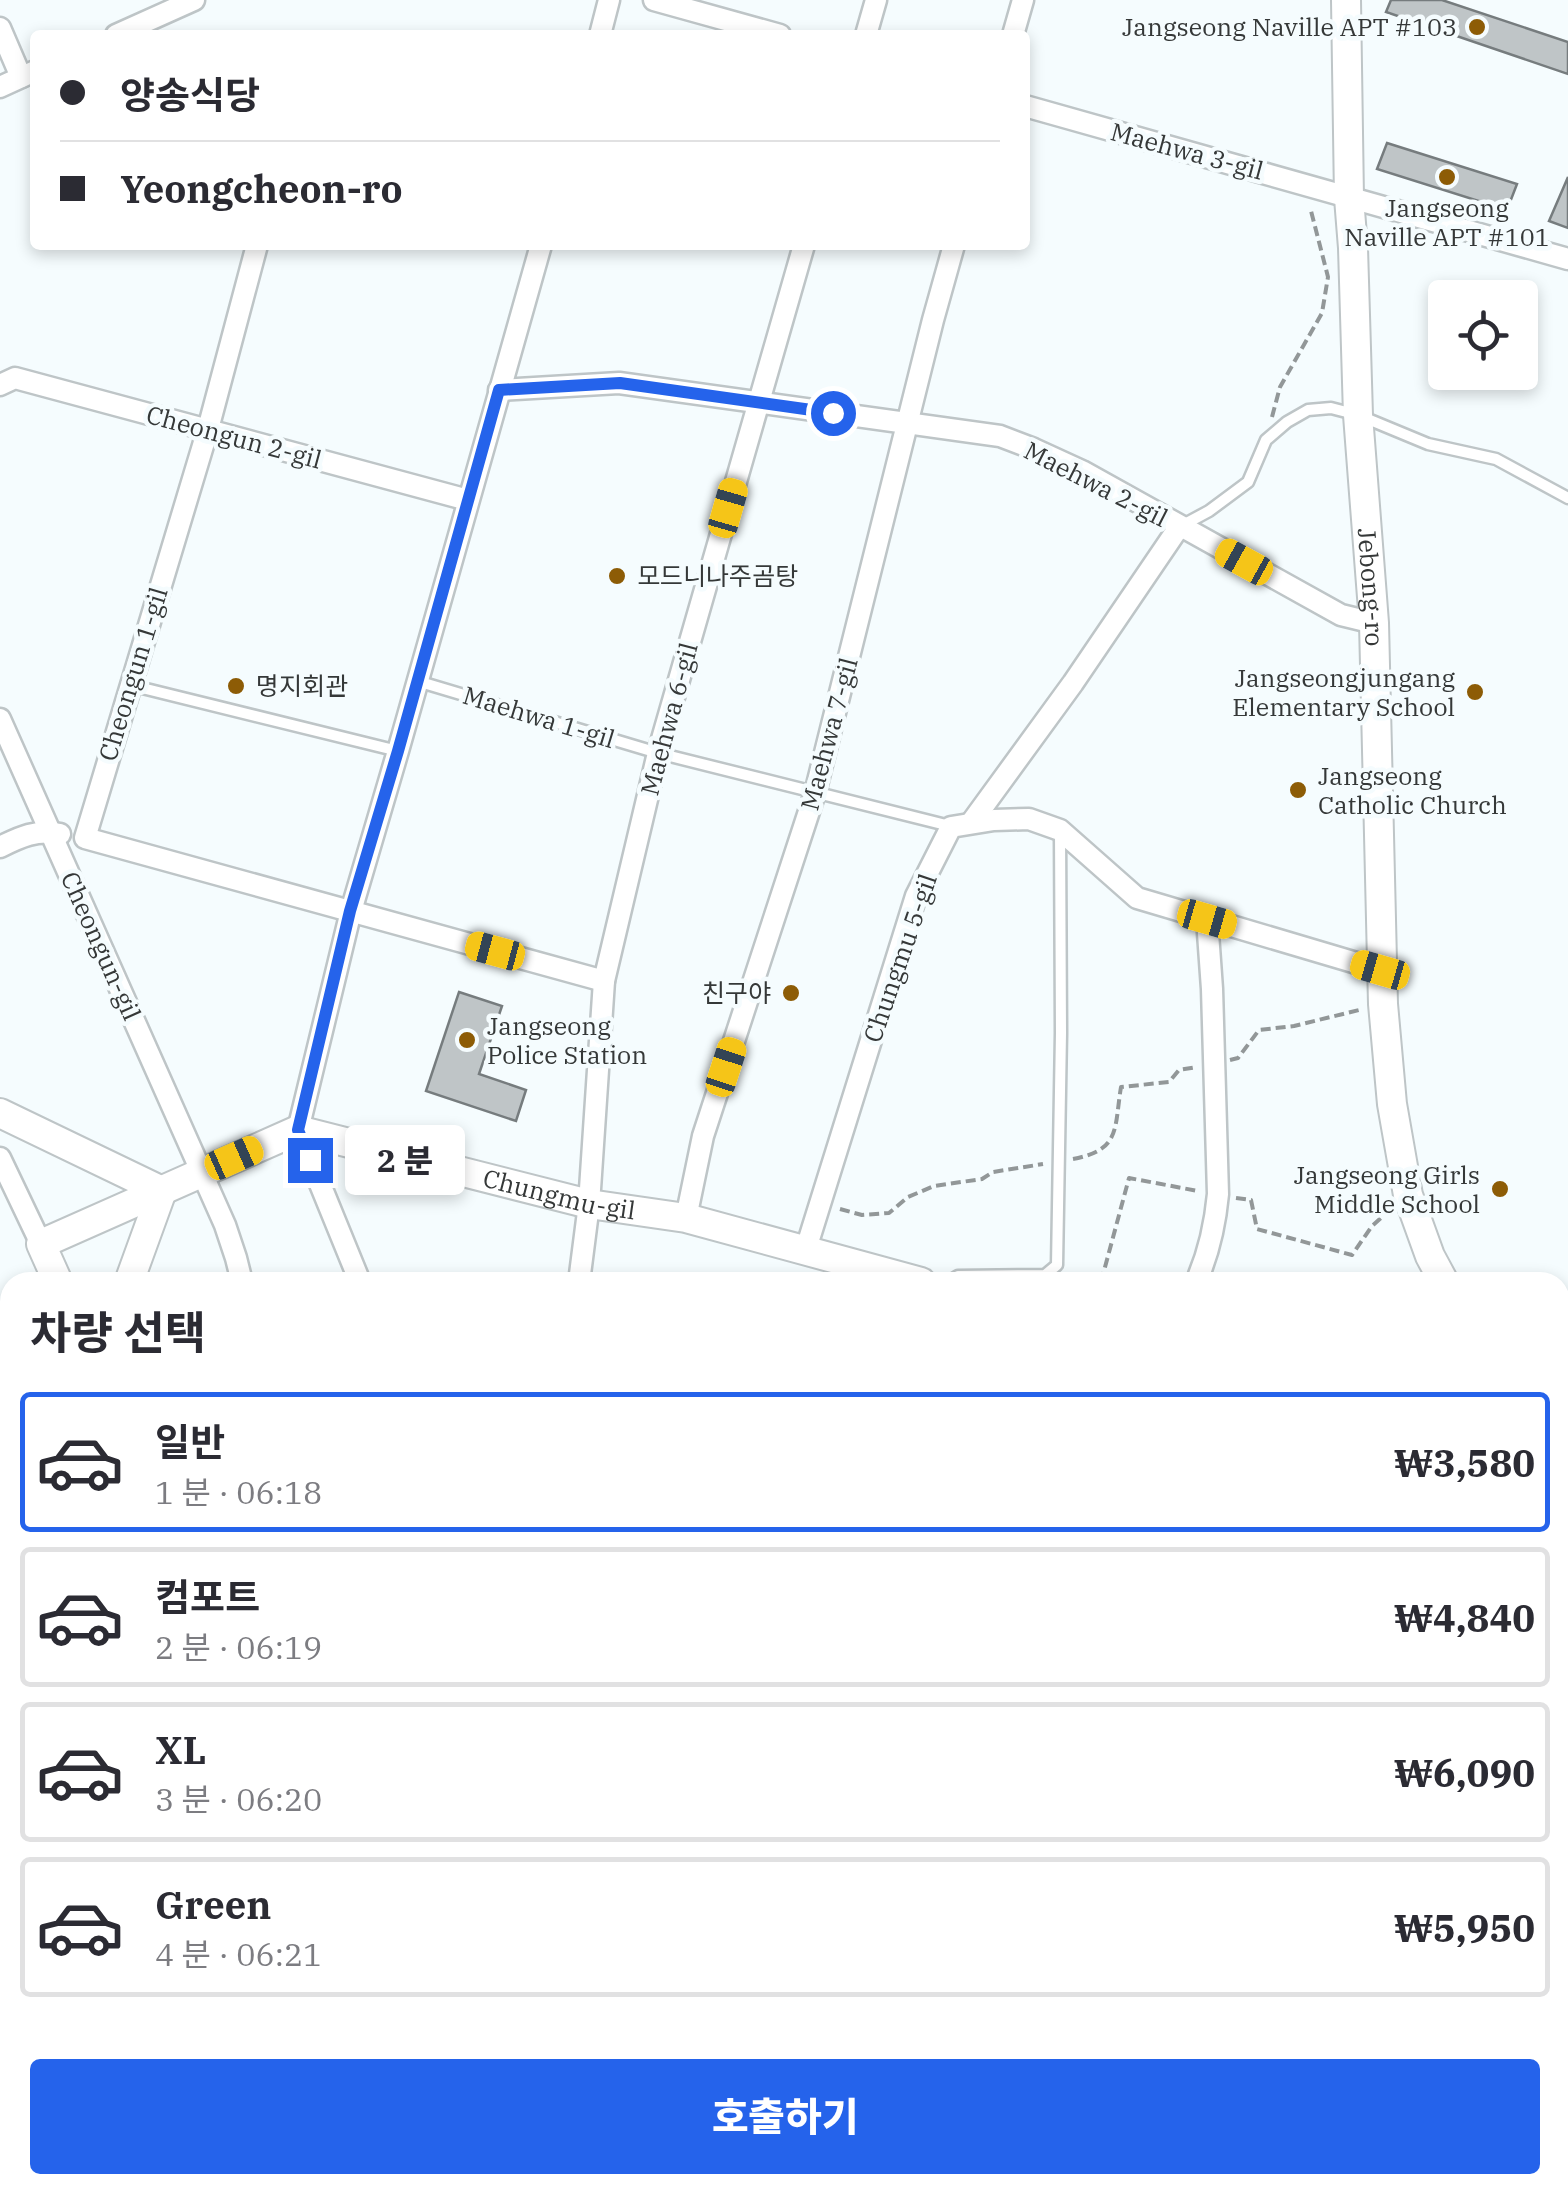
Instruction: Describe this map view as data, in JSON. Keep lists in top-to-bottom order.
{
  "streets": {
    "street": [
      "Maehwa 3-gil",
      "Cheongun 2-gil",
      "Maehwa 2-gil",
      "Jebong-ro",
      "Cheongun 1-gil",
      "Maehwa 6-gil",
      "Maehwa 7-gil",
      "Cheongun-gil",
      "Chungmu 5-gil",
      "Chungmu-gil"
    ],
    "lane": ["Maehwa 1-gil"]
  },
  "crossings": [
    ["Maehwa 3-gil", "Jebong-ro"],
    ["Cheongun 2-gil", "Cheongun 1-gil"],
    ["Maehwa 2-gil", "Jebong-ro"],
    ["Maehwa 2-gil", "Maehwa 6-gil"],
    ["Maehwa 2-gil", "Maehwa 7-gil"],
    ["Maehwa 2-gil", "Chungmu 5-gil"],
    ["Maehwa 1-gil", "Maehwa 6-gil"],
    ["Maehwa 1-gil", "Maehwa 7-gil"],
    ["Maehwa 1-gil", "Chungmu 5-gil"],
    ["Maehwa 6-gil", "Chungmu-gil"],
    ["Maehwa 7-gil", "Chungmu-gil"],
    ["Chungmu 5-gil", "Chungmu-gil"]
  ],
  "places": [
    "Jangseong Naville APT #103",
    "Jangseong Naville APT #101",
    "모드니나주곰탕",
    "명지회관",
    "Jangseongjungang Elementary School",
    "Jangseong Catholic Church",
    "친구야",
    "Jangseong Police Station",
    "Jangseong Girls Middle School"
  ],
  "page": {
    "banner": ["양송식당", "Yeongcheon-ro"],
    "bubble": "2 분",
    "heading": "차량 선택",
    "list": [
      {
        "name": "일반",
        "note": "1 분 · 06:18",
        "value": "₩3,580"
      },
      {
        "name": "컴포트",
        "note": "2 분 · 06:19",
        "value": "₩4,840"
      },
      {
        "name": "XL",
        "note": "3 분 · 06:20",
        "value": "₩6,090"
      },
      {
        "name": "Green",
        "note": "4 분 · 06:21",
        "value": "₩5,950"
      }
    ],
    "buttons": "호출하기"
  }
}
